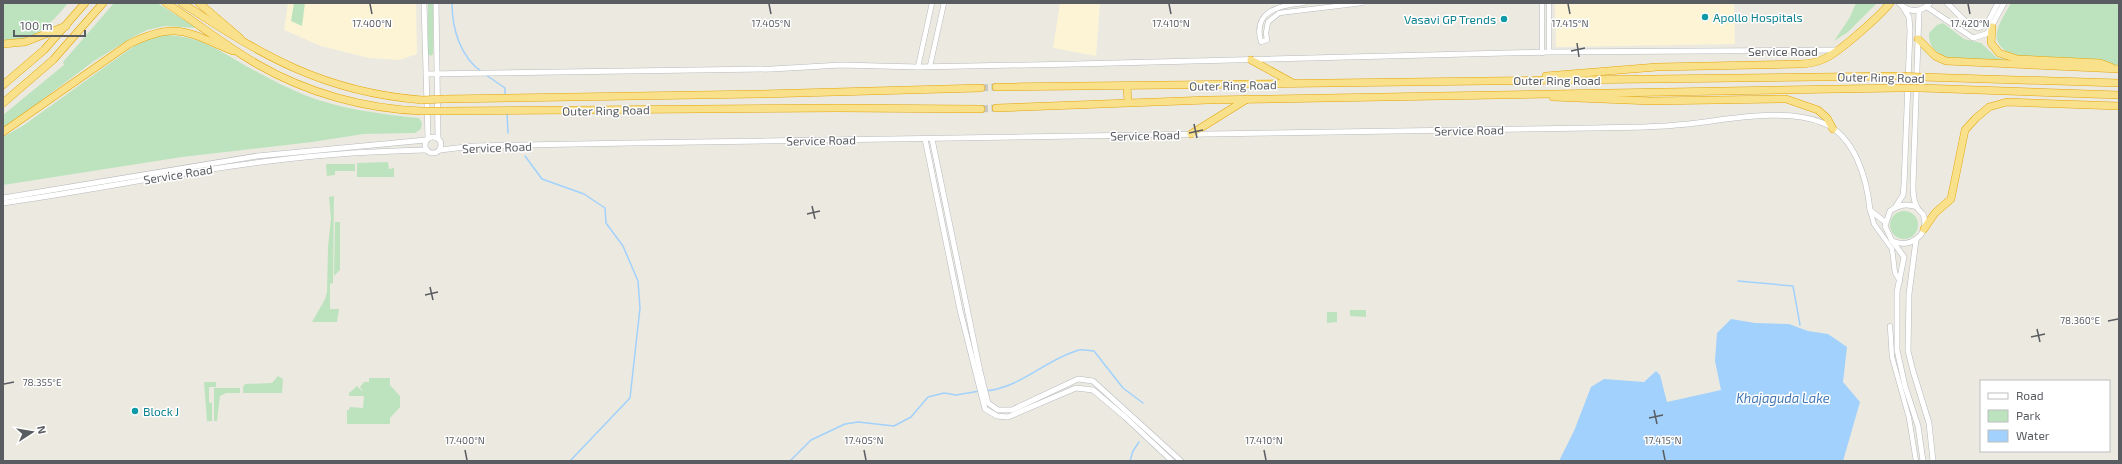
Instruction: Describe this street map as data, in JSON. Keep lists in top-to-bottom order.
{
  "streets": {
    "highway": ["Outer Ring Road"],
    "main road": ["Service Road"]
  },
  "water": ["Khajaguda Lake"],
  "places": ["Apollo Hospitals", "Vasavi GP Trends", "Block J"],
  "legend": ["Road", "Park", "Water"],
  "scale_bar": "100 m",
  "north": "right",
  "coordinates": [
    "17.400°N",
    "17.405°N",
    "17.410°N",
    "17.415°N",
    "17.420°N",
    "78.360°E",
    "78.355°E"
  ]
}
